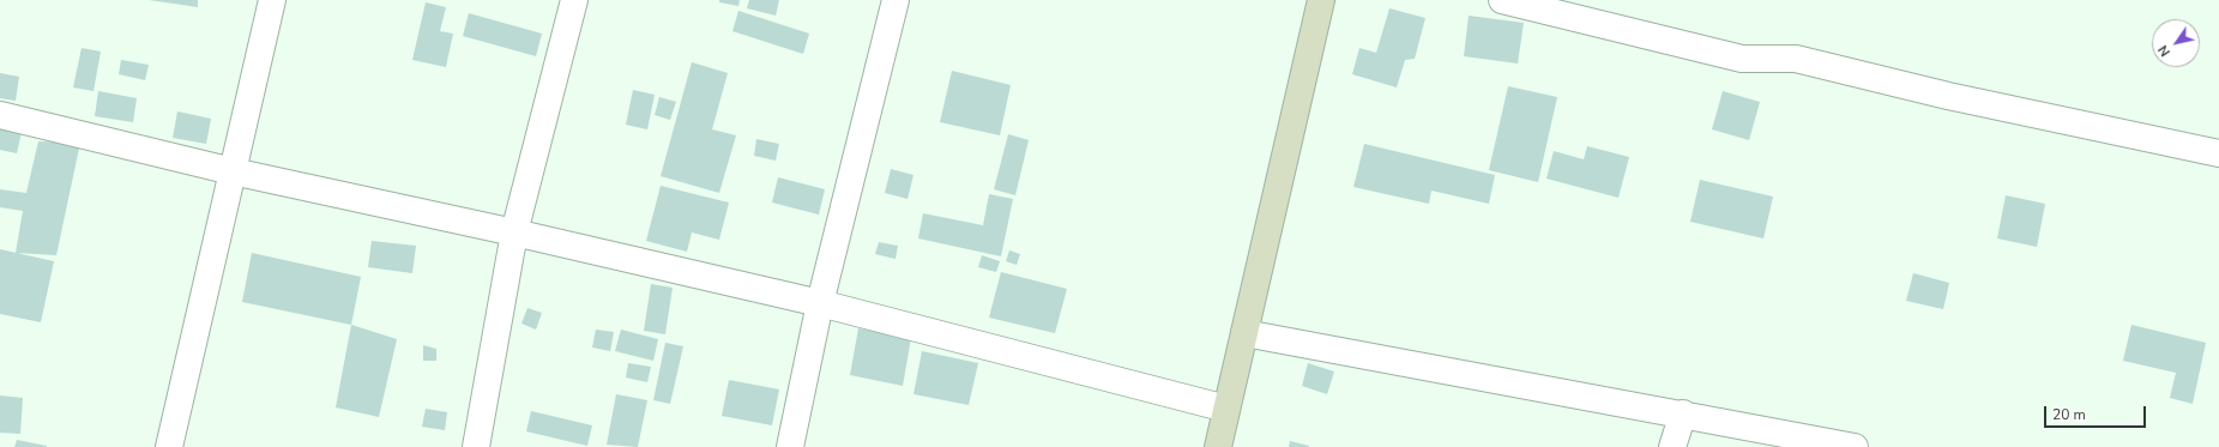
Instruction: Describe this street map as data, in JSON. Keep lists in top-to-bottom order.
{
  "scale_bar": "20 m",
  "north": "bottom left"
}
